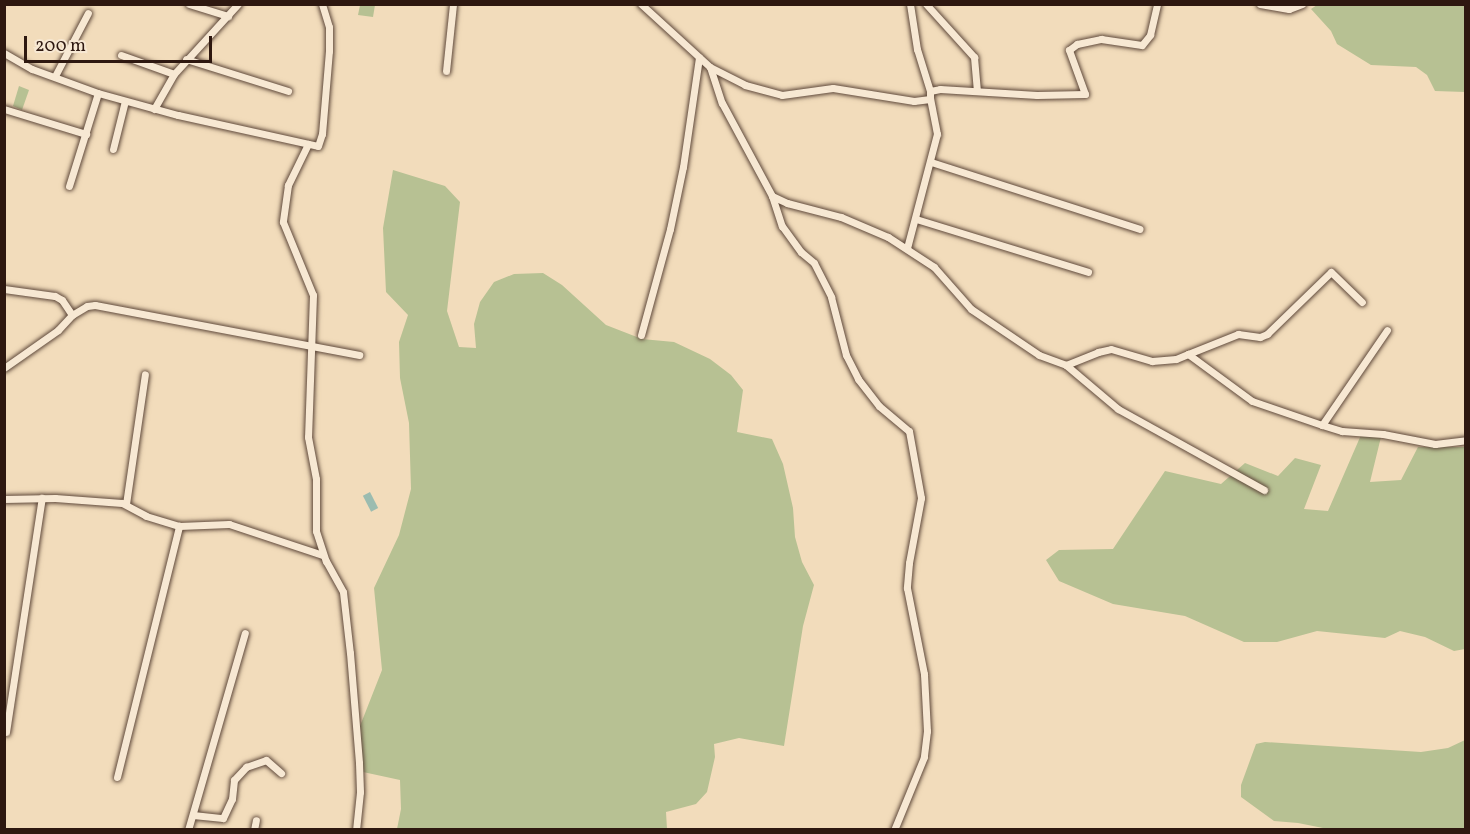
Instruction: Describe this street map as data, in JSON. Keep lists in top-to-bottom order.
{
  "scale_bar": "200 m"
}
